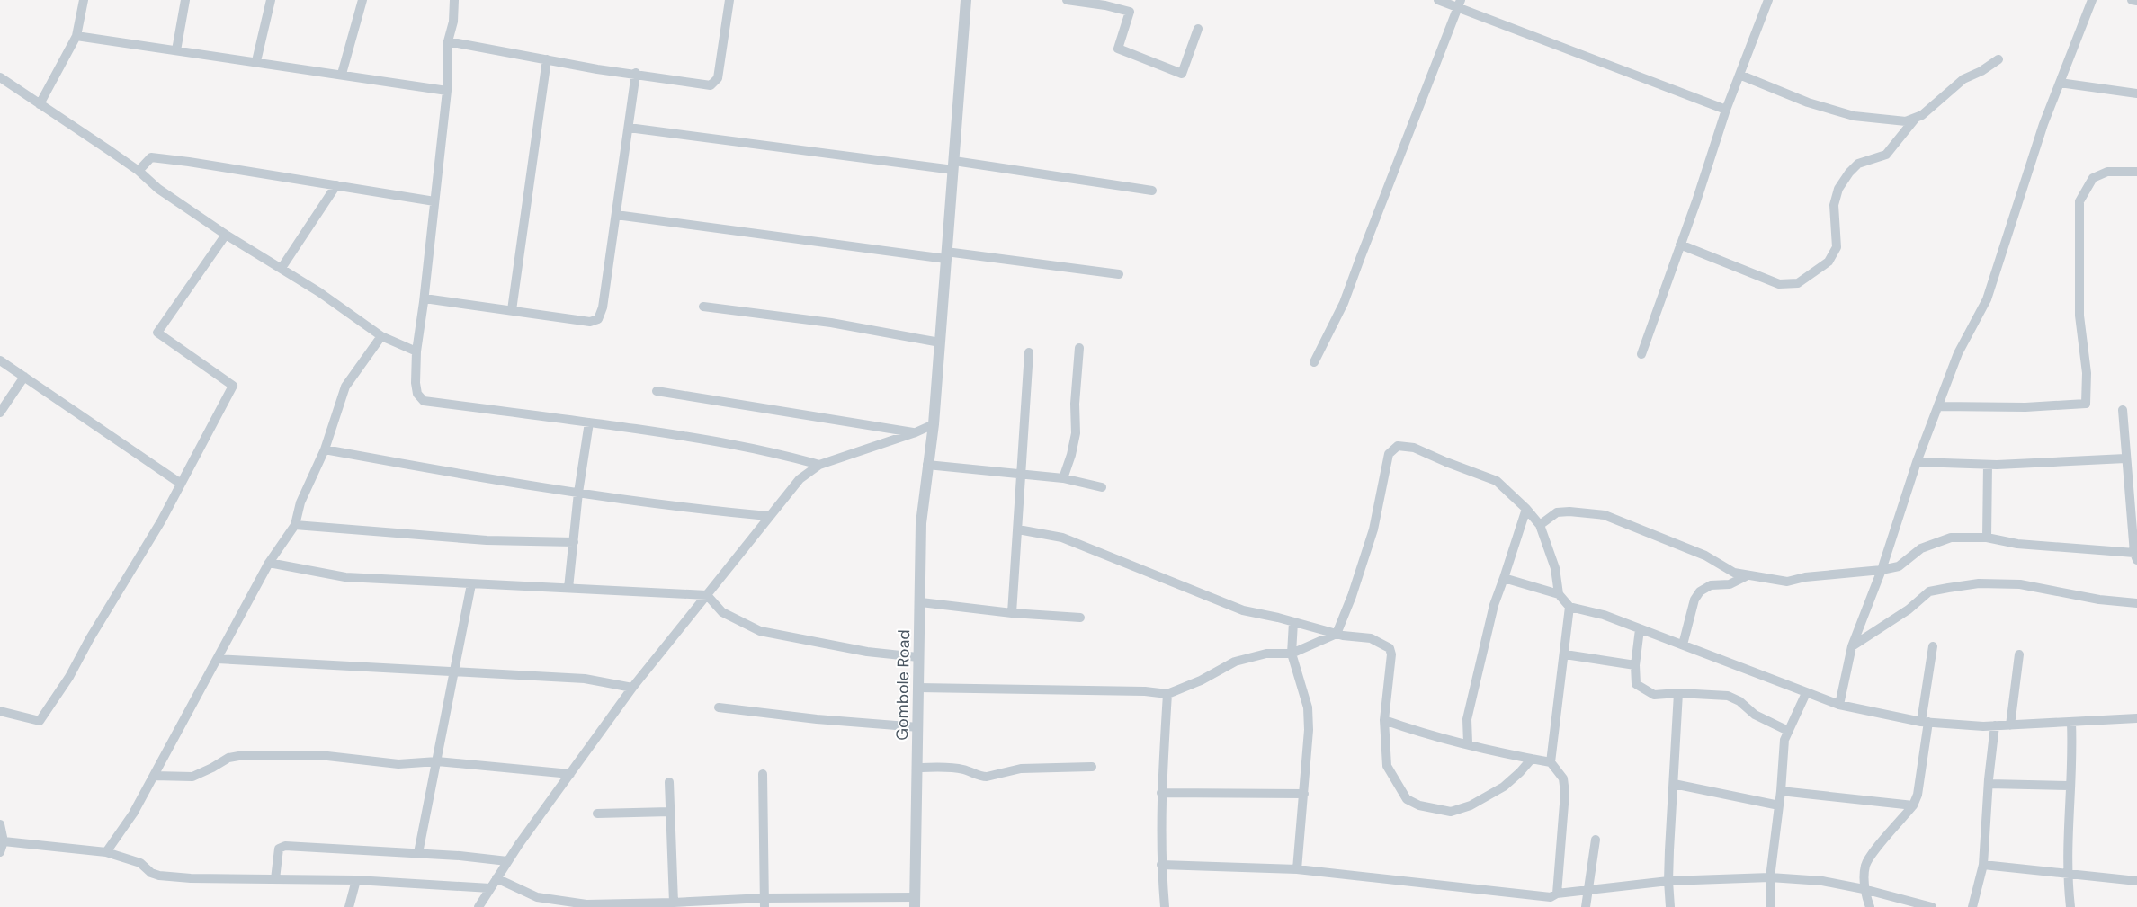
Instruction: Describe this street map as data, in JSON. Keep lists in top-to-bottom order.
{
  "streets": {
    "street": ["Gombole Road"]
  }
}
